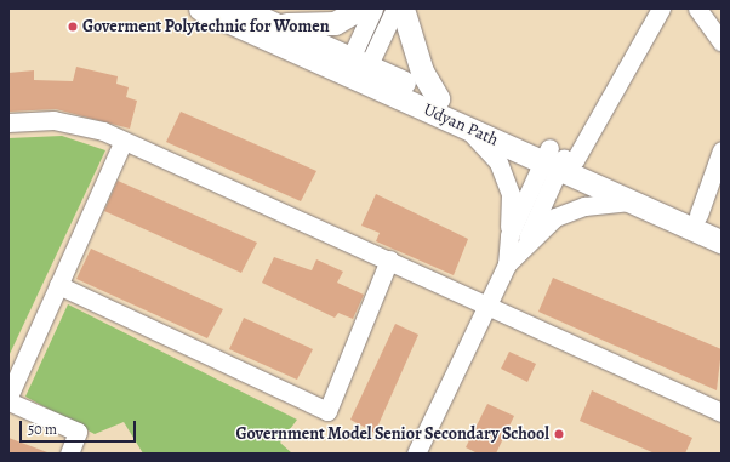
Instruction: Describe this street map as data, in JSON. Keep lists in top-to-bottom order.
{
  "streets": {
    "main road": ["Udyan Path"]
  },
  "places": ["Goverment Polytechnic for Women", "Government Model Senior Secondary School"],
  "scale_bar": "50 m"
}
